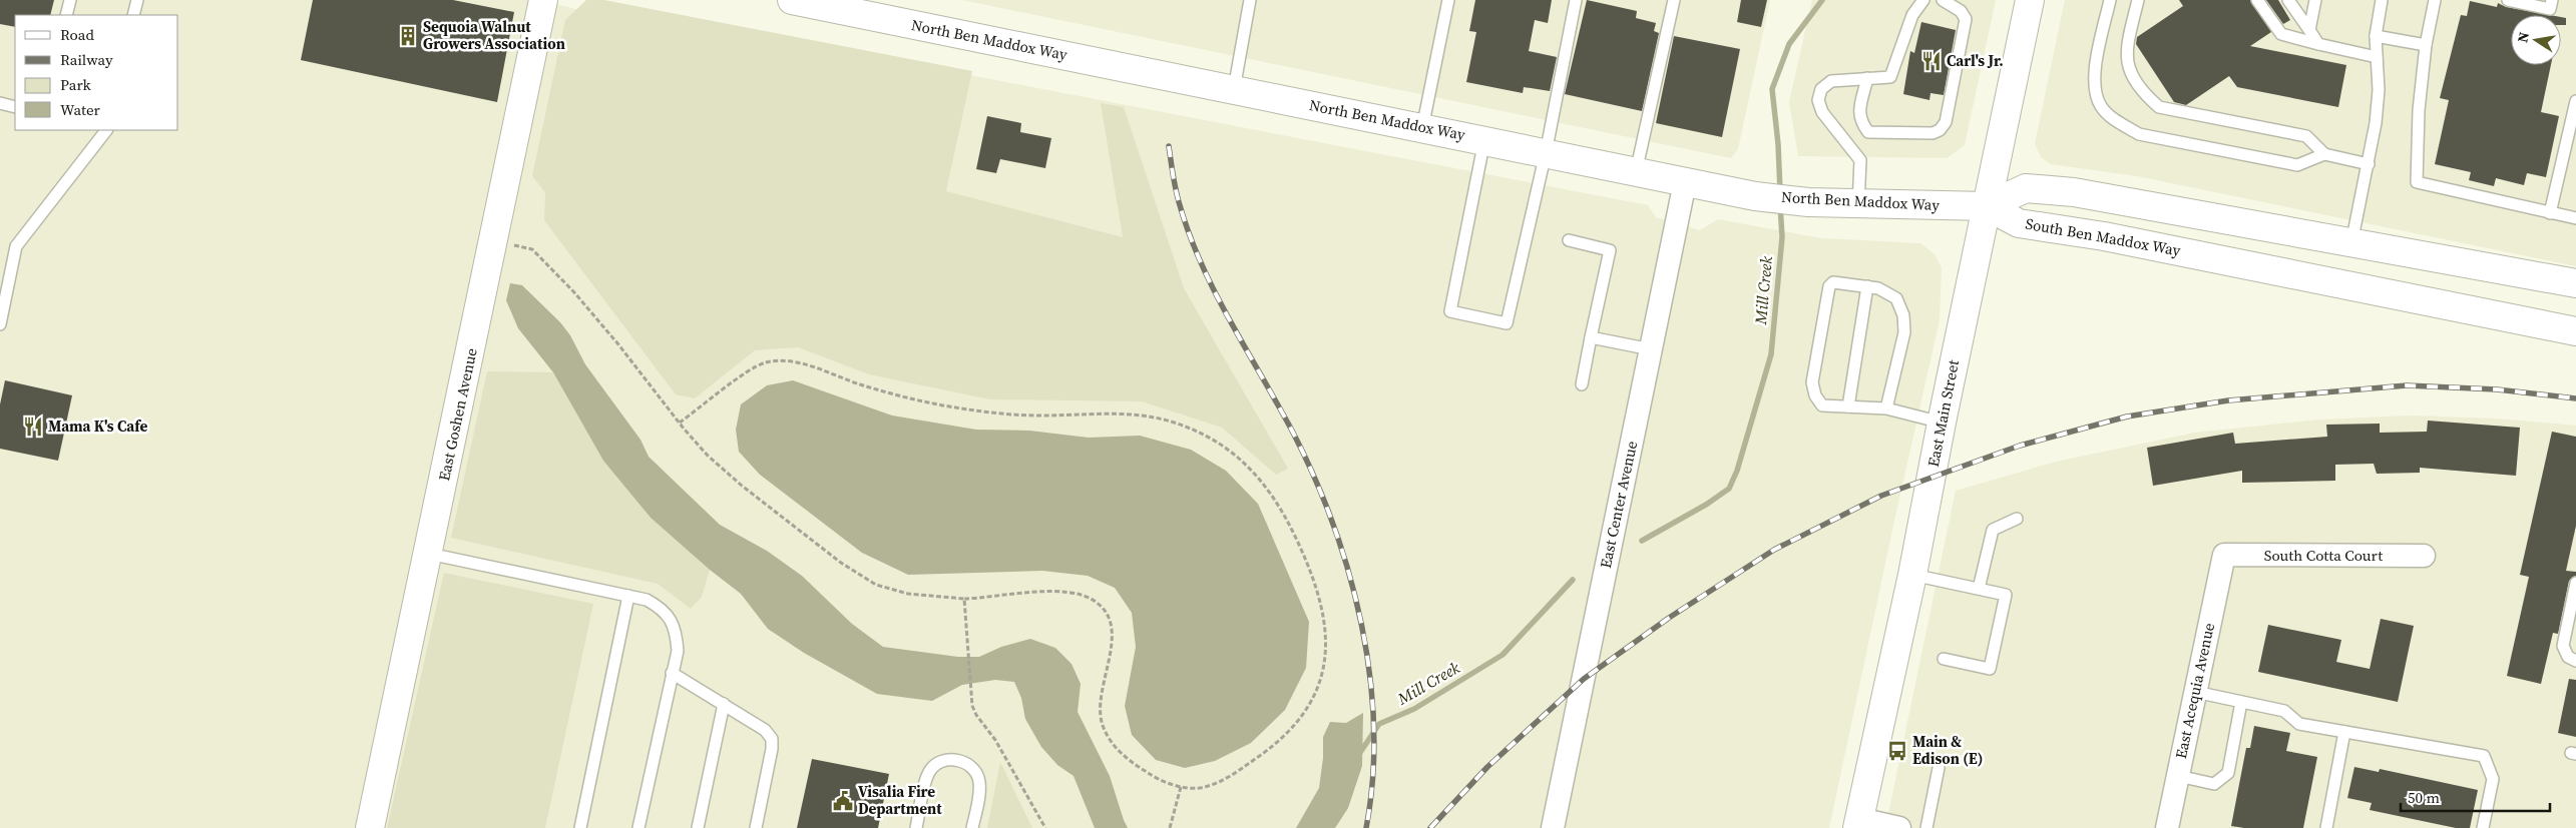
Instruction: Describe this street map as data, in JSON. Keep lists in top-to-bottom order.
{
  "streets": {
    "main road": [
      "North Ben Maddox Way",
      "South Ben Maddox Way",
      "East Main Street",
      "East Goshen Avenue"
    ],
    "street": ["East Center Avenue", "South Cotta Court", "East Acequia Avenue"]
  },
  "crossings": [
    ["North Ben Maddox Way", "South Ben Maddox Way"],
    ["North Ben Maddox Way", "East Main Street"],
    ["North Ben Maddox Way", "East Center Avenue"],
    ["South Ben Maddox Way", "East Main Street"],
    ["South Cotta Court", "East Acequia Avenue"]
  ],
  "water": ["Mill Creek"],
  "places": {
    "building": ["Sequoia Walnut Growers Association"],
    "restaurant": ["Carl's Jr.", "Mama K's Cafe"],
    "bus stop": ["Main & Edison (E)"],
    "public building": ["Visalia Fire Department"]
  },
  "legend": [
    "Road",
    "Railway",
    "Park",
    "Water"
  ],
  "scale_bar": "50 m",
  "north": "left"
}
